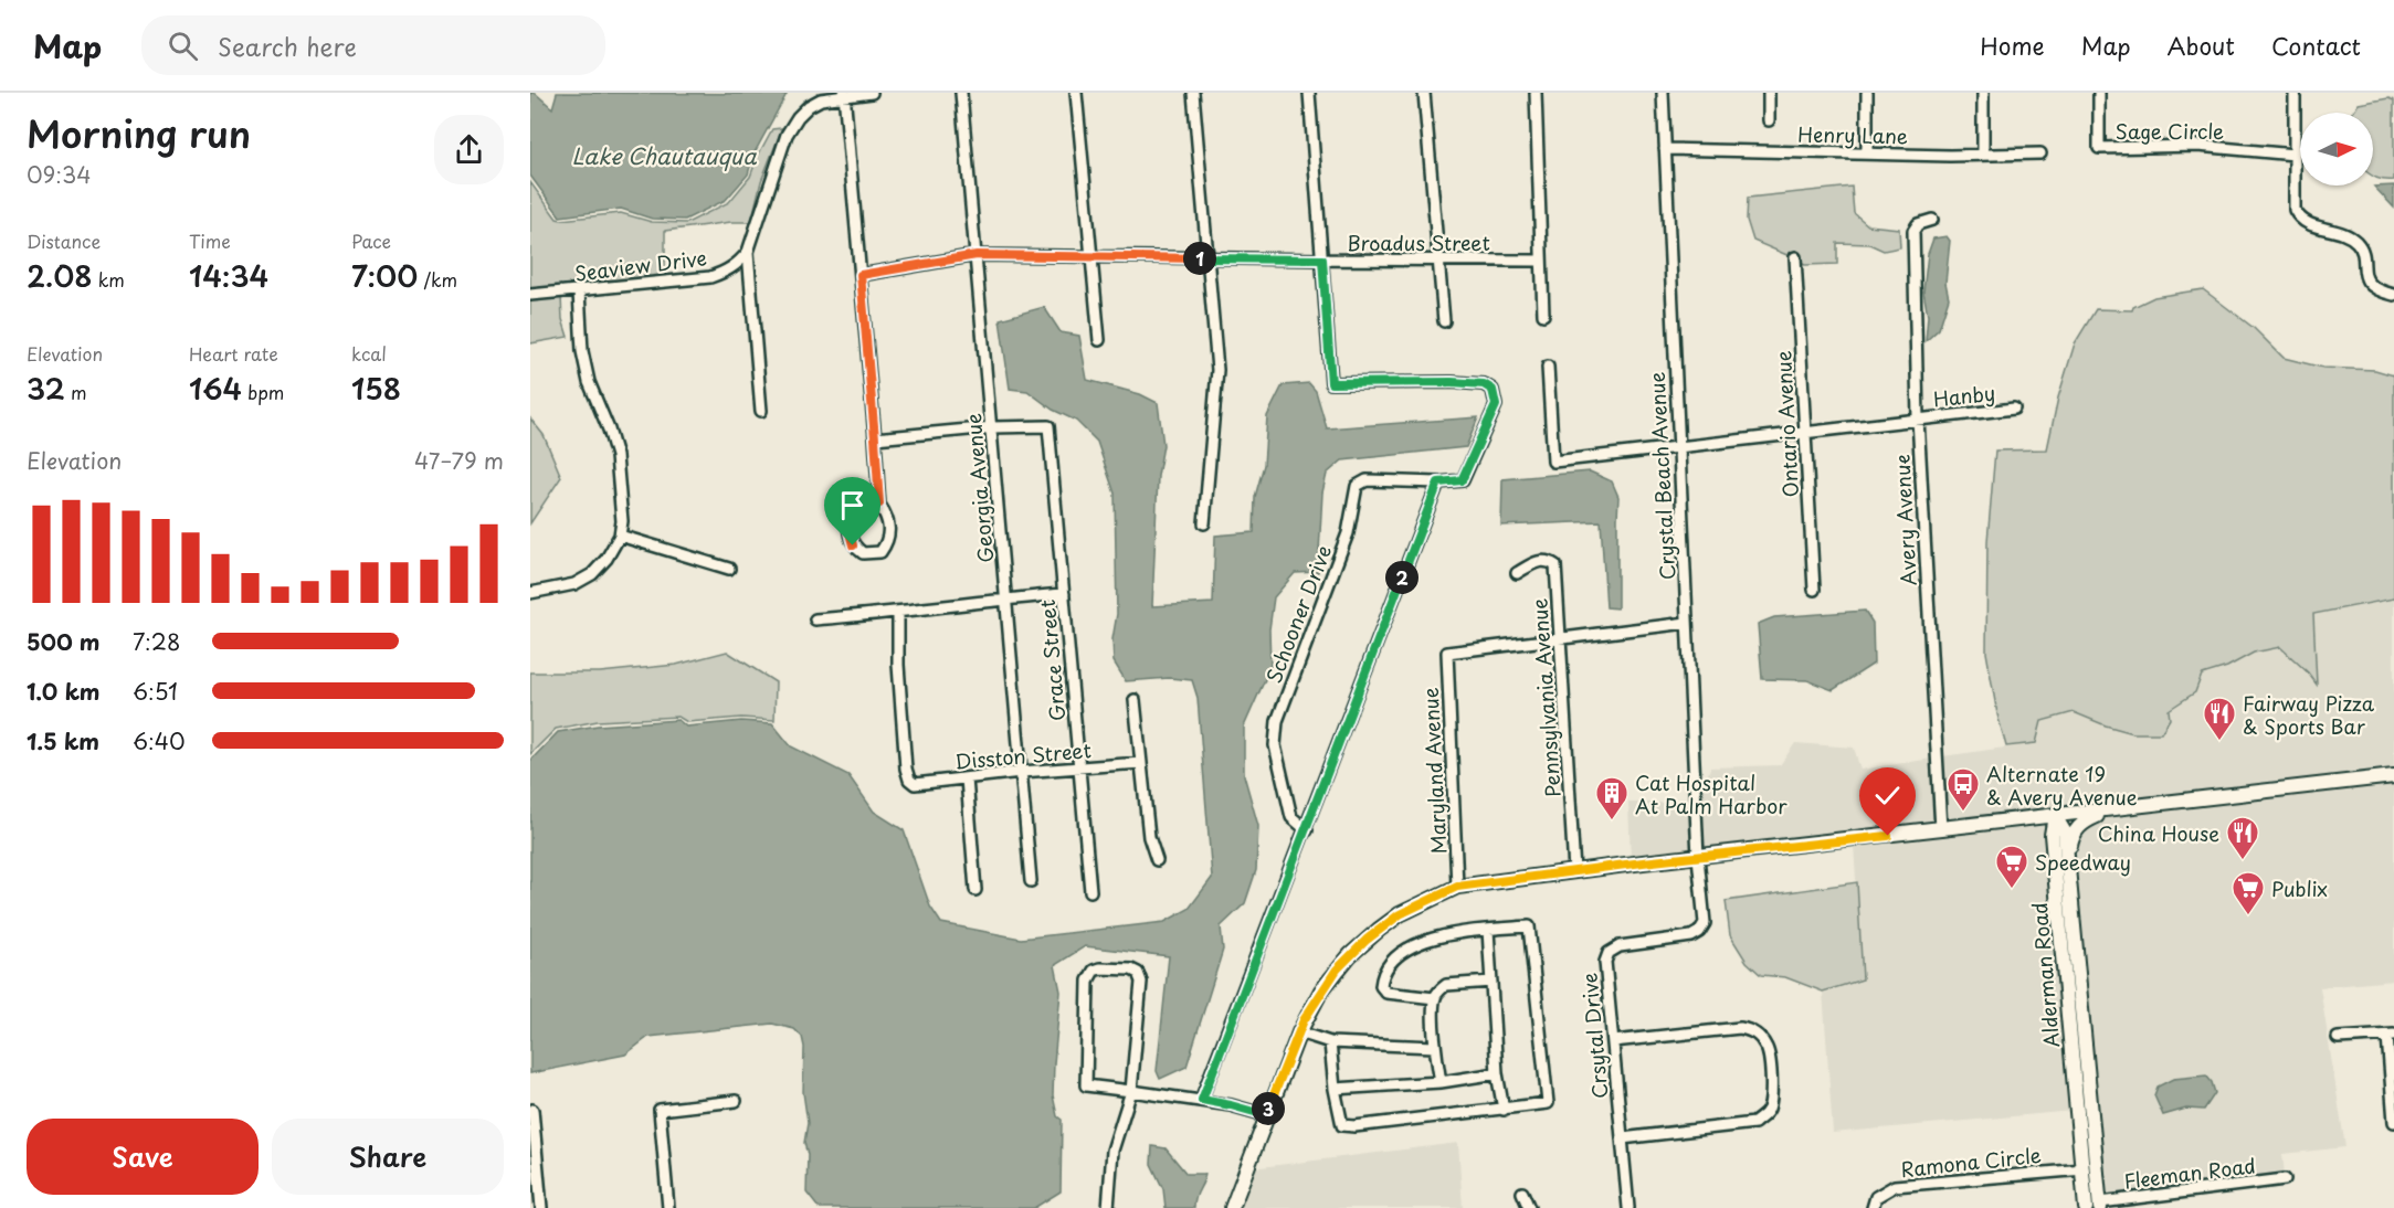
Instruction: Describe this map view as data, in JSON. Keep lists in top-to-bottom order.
{
  "streets": {
    "main road": ["Alderman Road"],
    "street": [
      "Sage Circle",
      "Henry Lane",
      "Broadus Street",
      "Seaview Drive",
      "Hanby",
      "Ontario Avenue",
      "Crystal Beach Avenue",
      "Georgia Avenue",
      "Avery Avenue",
      "Schooner Drive",
      "Grace Street",
      "Pennsylvania Avenue",
      "Disston Street",
      "Maryland Avenue",
      "Crsytal Drive",
      "Ramona Circle",
      "Fleeman Road"
    ]
  },
  "crossings": [
    ["Henry Lane", "Crystal Beach Avenue"],
    ["Broadus Street", "Georgia Avenue"],
    ["Hanby", "Ontario Avenue"],
    ["Hanby", "Crystal Beach Avenue"],
    ["Hanby", "Avery Avenue"],
    ["Crystal Beach Avenue", "Crsytal Drive"],
    ["Georgia Avenue", "Grace Street"],
    ["Georgia Avenue", "Disston Street"],
    ["Grace Street", "Disston Street"],
    ["Pennsylvania Avenue", "Maryland Avenue"],
    ["Alderman Road", "Ramona Circle"],
    ["Alderman Road", "Fleeman Road"]
  ],
  "water": ["Lake Chautauqua"],
  "places": {
    "restaurant": ["Fairway Pizza & Sports Bar", "China House"],
    "bus stop": ["Alternate 19 & Avery Avenue"],
    "building": ["Cat Hospital At Palm Harbor"],
    "supermarket": ["Speedway", "Publix"]
  },
  "north": "right",
  "page": {
    "header": "Map",
    "search": "Search here",
    "nav": [
      "Home",
      "Map",
      "About",
      "Contact"
    ],
    "heading": ["Morning run", "09:34"],
    "stats": [
      ["Distance", "2.08 km"],
      ["Time", "14:34"],
      ["Pace", "7:00 /km"],
      ["Elevation", "32 m"],
      ["Heart rate", "164 bpm"],
      ["kcal", "158"]
    ],
    "pins": ["1", "2", "3"],
    "chart": ["Elevation", "47–79 m"],
    "list": [
      {
        "name": "500 m",
        "note": "7:28"
      },
      {
        "name": "1.0 km",
        "note": "6:51"
      },
      {
        "name": "1.5 km",
        "note": "6:40"
      }
    ],
    "buttons": ["Save", "Share"]
  }
}
